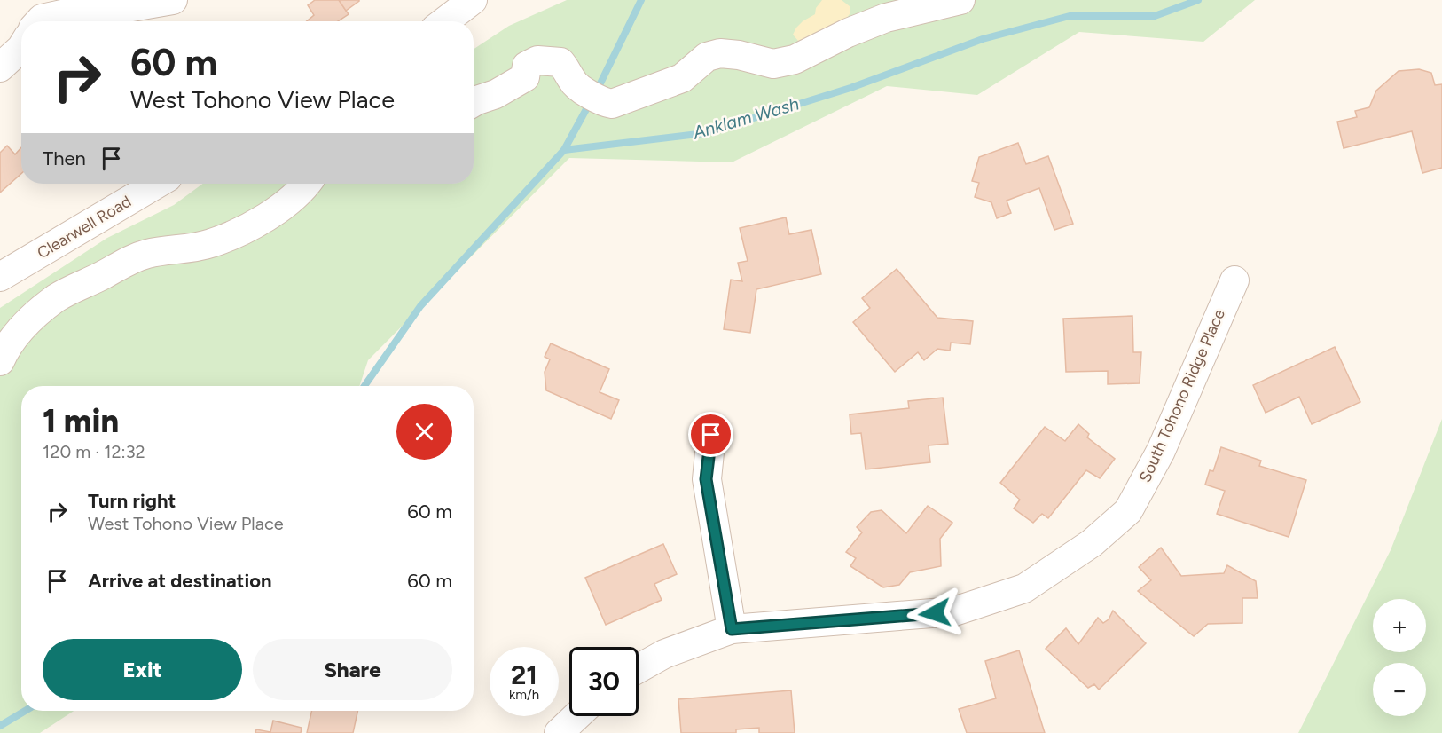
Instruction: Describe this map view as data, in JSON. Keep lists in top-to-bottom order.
{
  "streets": {
    "street": ["Clearwell Road", "South Tohono Ridge Place"]
  },
  "water": ["Anklam Wash"],
  "page": {
    "turn": ["60 m", "West Tohono View Place"],
    "then": "Then",
    "heading": ["1 min", "120 m · 12:32"],
    "list": [
      {
        "name": "Turn right",
        "note": "West Tohono View Place",
        "value": "60 m"
      },
      {
        "name": "Arrive at destination",
        "value": "60 m"
      }
    ],
    "map_buttons": ["+", "−"],
    "buttons": ["Exit", "Share"],
    "speed": "21 km/h",
    "limit": "30"
  }
}
